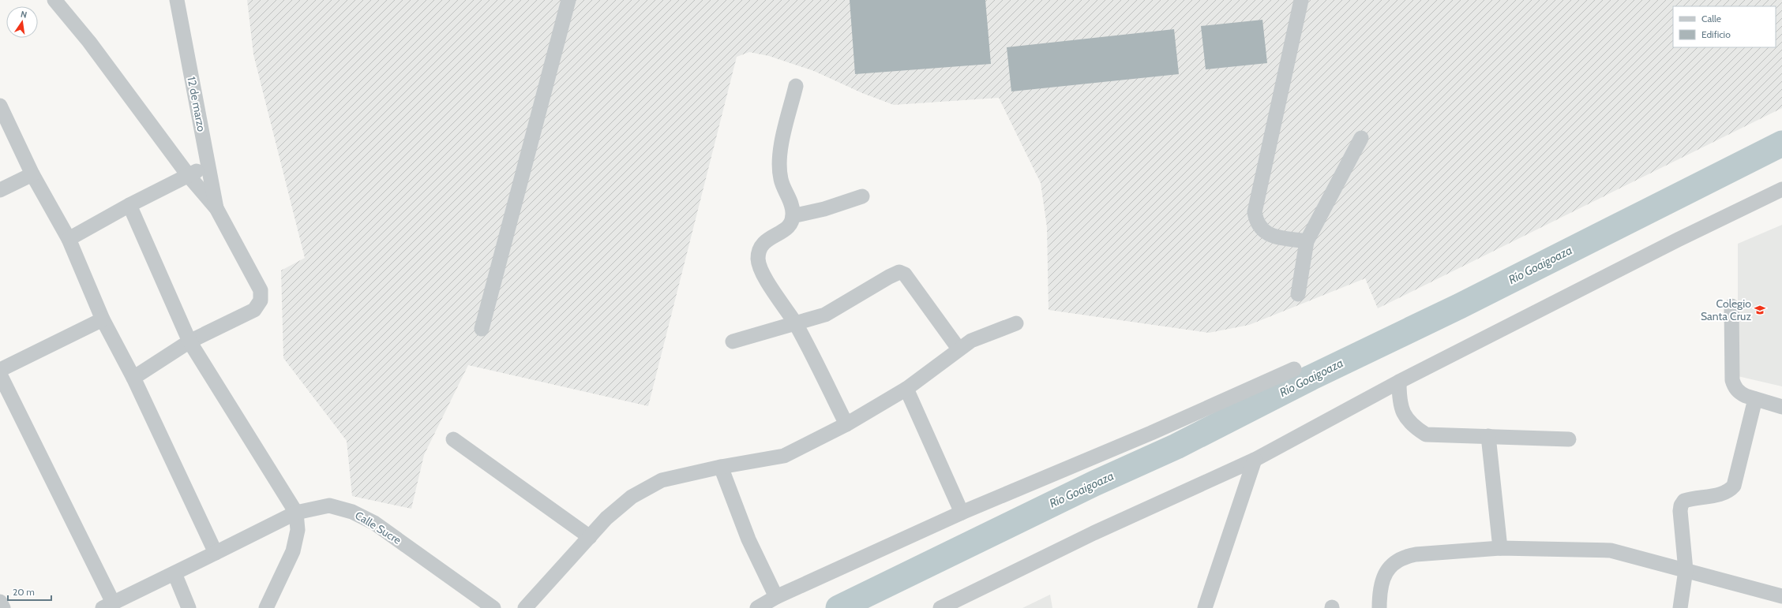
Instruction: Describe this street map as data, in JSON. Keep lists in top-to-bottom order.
{
  "streets": {
    "street": ["12 de marzo", "Calle Sucre"]
  },
  "water": ["Río Goaigoaza"],
  "places": {
    "school or university": ["Colegio Santa Cruz"]
  },
  "legend": ["Calle", "Edificio"],
  "scale_bar": "20 m",
  "north": "top"
}
